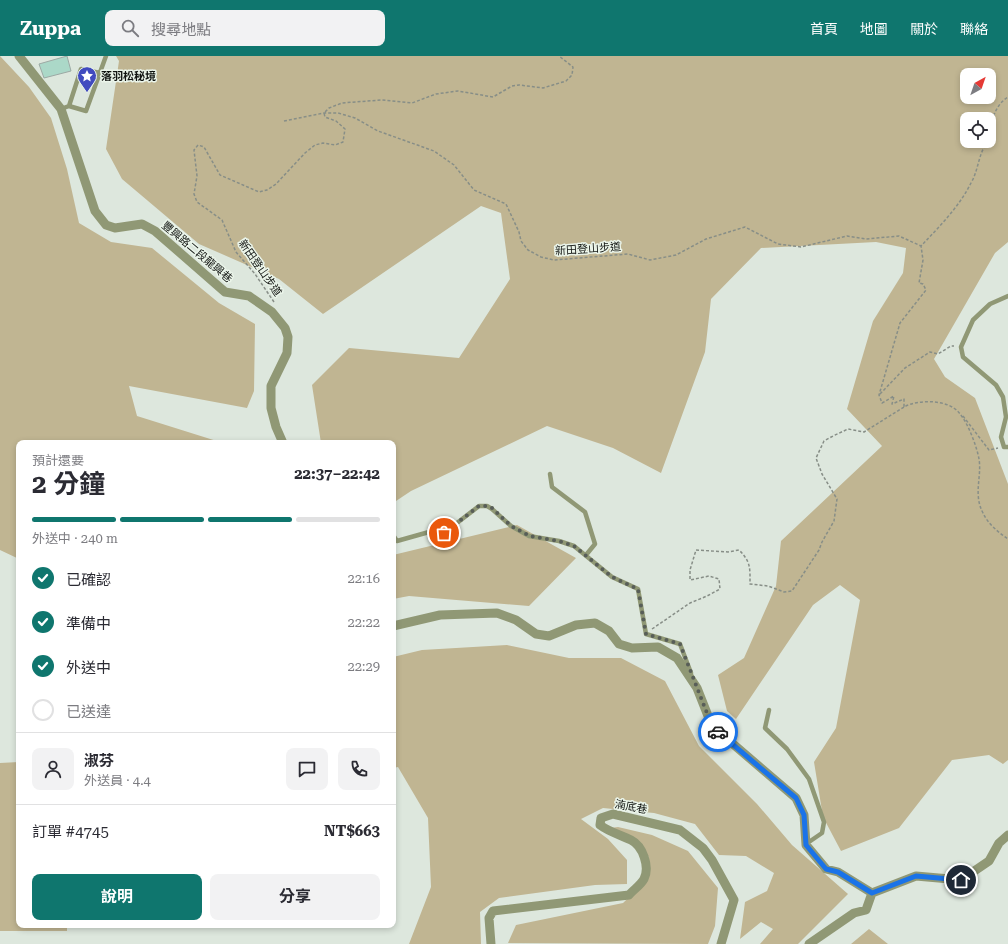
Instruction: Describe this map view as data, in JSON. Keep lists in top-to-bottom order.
{
  "streets": {
    "street": ["豐興路二段龍興巷", "湳底巷"],
    "path": ["新田登山步道"]
  },
  "places": {
    "place": ["落羽松秘境"]
  },
  "north": "top right",
  "page": {
    "header": "Zuppa",
    "search": "搜尋地點",
    "nav": [
      "首頁",
      "地圖",
      "關於",
      "聯絡"
    ],
    "heading": ["2 分鐘", "預計還要", "22:37–22:42"],
    "panel": [
      "淑芬",
      "外送員 · 4.4",
      "訂單 #4745",
      "NT$663"
    ],
    "bar": "外送中 · 240 m",
    "list": [
      ["已確認", "22:16"],
      ["準備中", "22:22"],
      ["外送中", "22:29"],
      "已送達"
    ],
    "buttons": ["說明", "分享"]
  }
}
